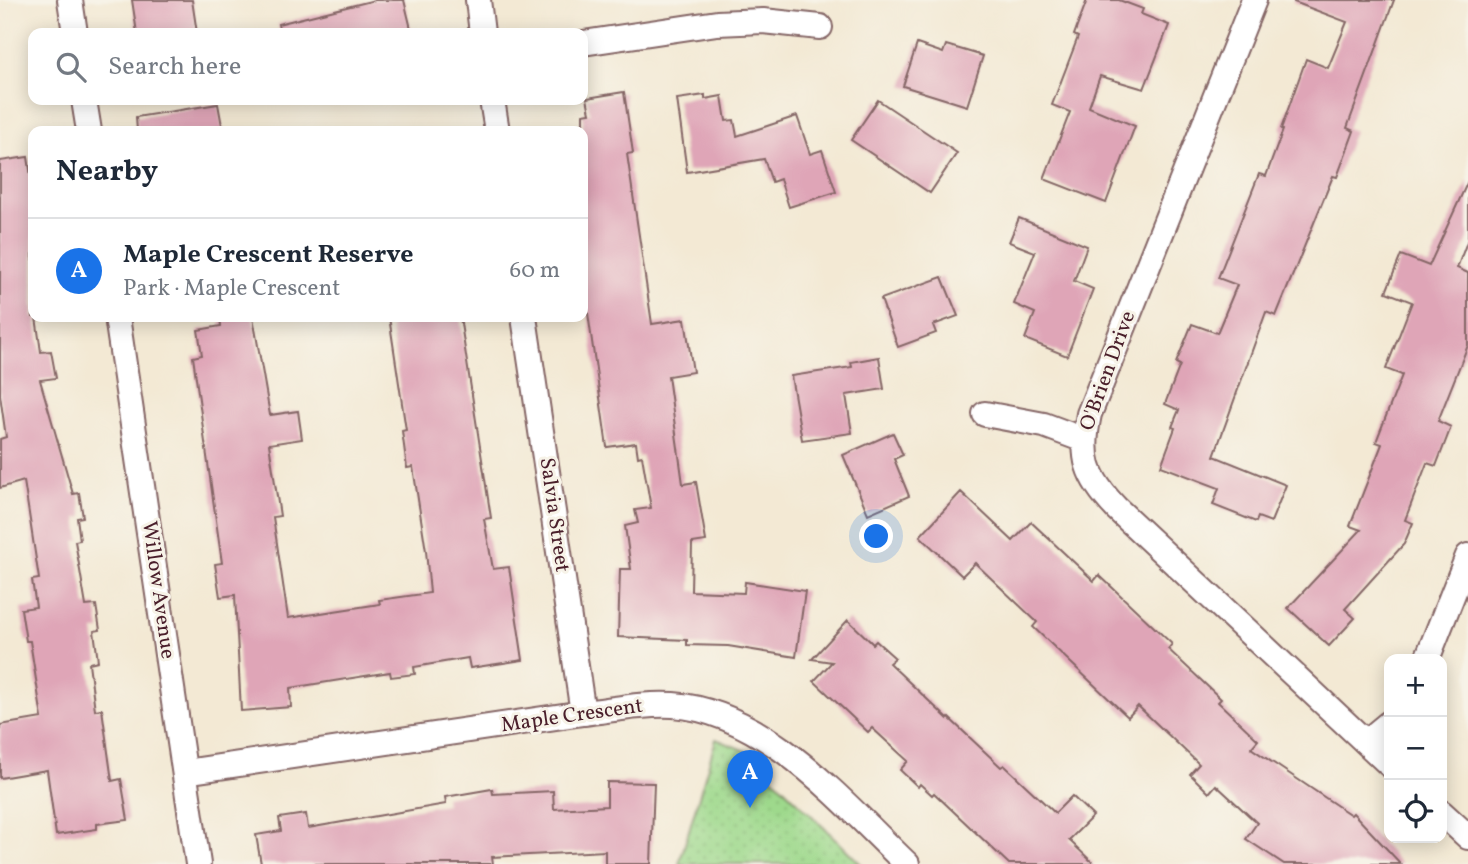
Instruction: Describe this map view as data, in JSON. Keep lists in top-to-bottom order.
{
  "streets": {
    "street": [
      "O'Brien Drive",
      "Salvia Street",
      "Willow Avenue",
      "Maple Crescent"
    ]
  },
  "crossings": [
    ["Salvia Street", "Maple Crescent"],
    ["Willow Avenue", "Maple Crescent"]
  ],
  "page": {
    "search": "Search here",
    "heading": "Nearby",
    "list": [
      {
        "mark": "A",
        "name": "Maple Crescent Reserve",
        "note": "Park · Maple Crescent",
        "value": "60 m"
      }
    ],
    "map_buttons": ["+", "−"],
    "pins": "A"
  }
}
